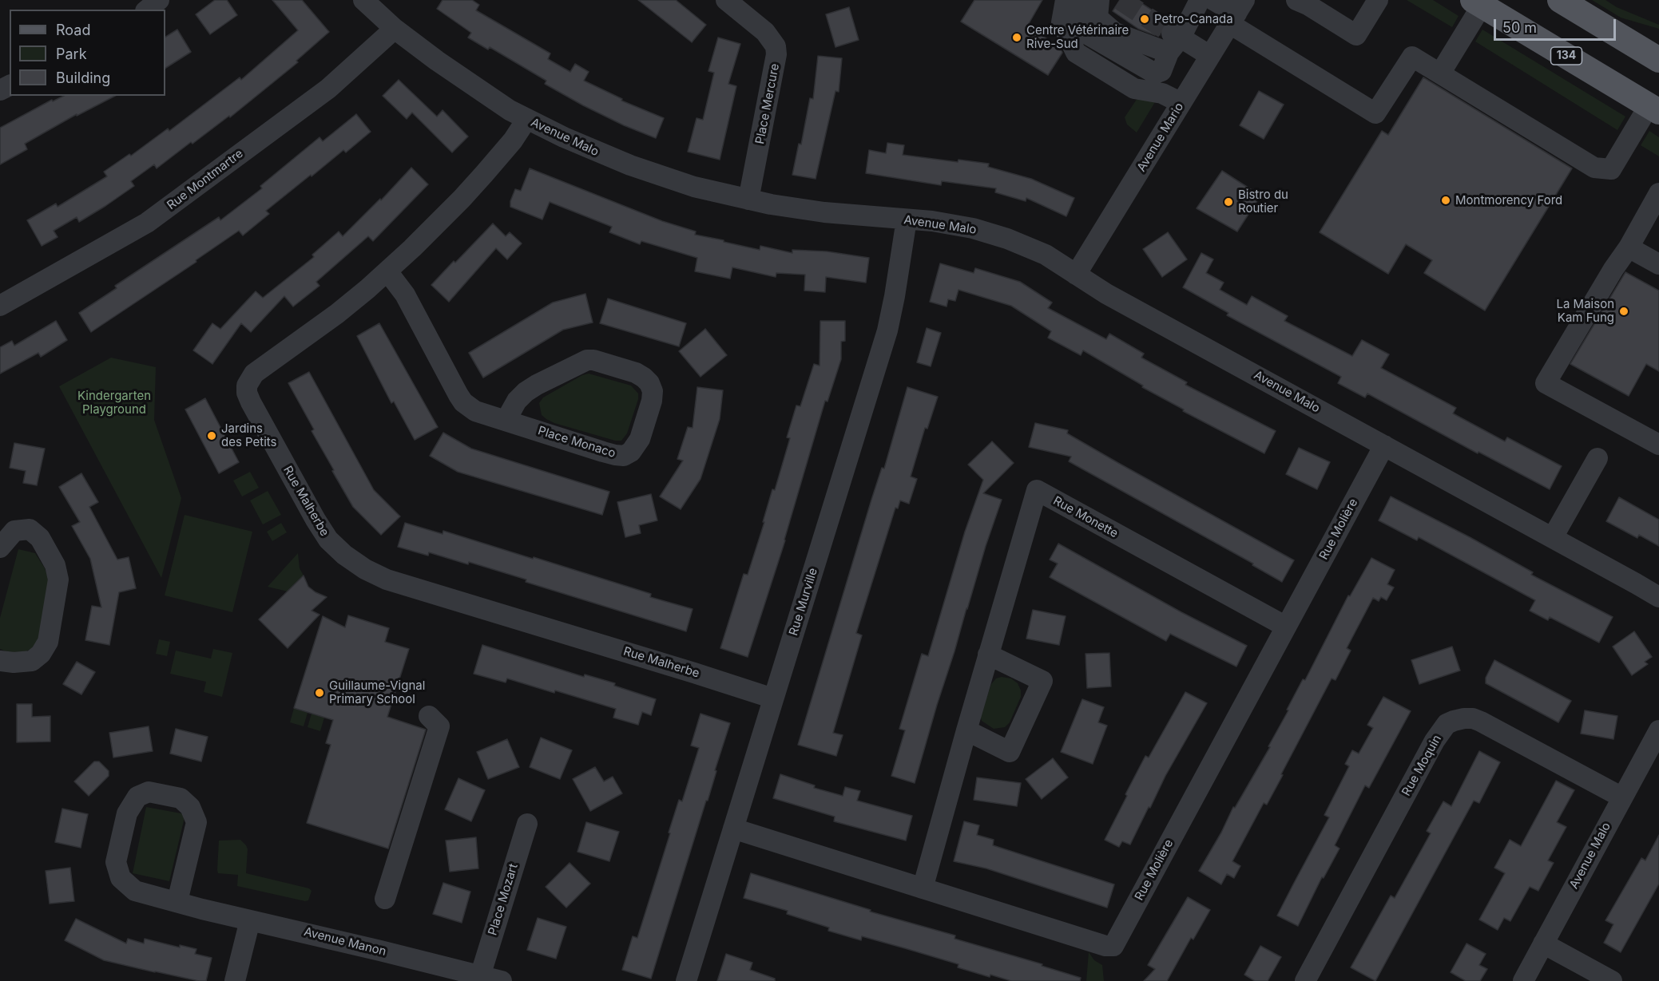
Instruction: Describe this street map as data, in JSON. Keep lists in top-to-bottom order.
{
  "streets": {
    "main road": ["134"],
    "street": [
      "Place Mercure",
      "Avenue Malo",
      "Avenue Mario",
      "Rue Montmartre",
      "Place Monaco",
      "Rue Malherbe",
      "Rue Monette",
      "Rue Molière",
      "Rue Murville",
      "Rue Moquin",
      "Place Mozart",
      "Avenue Manon"
    ]
  },
  "crossings": [
    ["Place Mercure", "Avenue Malo"],
    ["Avenue Malo", "Avenue Mario"],
    ["Avenue Malo", "Rue Montmartre"],
    ["Avenue Malo", "Rue Malherbe"],
    ["Avenue Malo", "Rue Molière"],
    ["Avenue Malo", "Rue Murville"],
    ["Avenue Malo", "Rue Moquin"],
    ["Place Monaco", "Rue Malherbe"],
    ["Rue Malherbe", "Rue Murville"],
    ["Rue Monette", "Rue Molière"],
    ["Rue Molière", "Rue Murville"],
    ["Place Mozart", "Avenue Manon"]
  ],
  "parks": ["Kindergarten Playground"],
  "places": [
    "Petro-Canada",
    "Centre Vétérinaire Rive-Sud",
    "Montmorency Ford",
    "Bistro du Routier",
    "La Maison Kam Fung",
    "Jardins des Petits",
    "Guillaume-Vignal Primary School"
  ],
  "legend": ["Road", "Park", "Building"],
  "scale_bar": "50 m"
}
